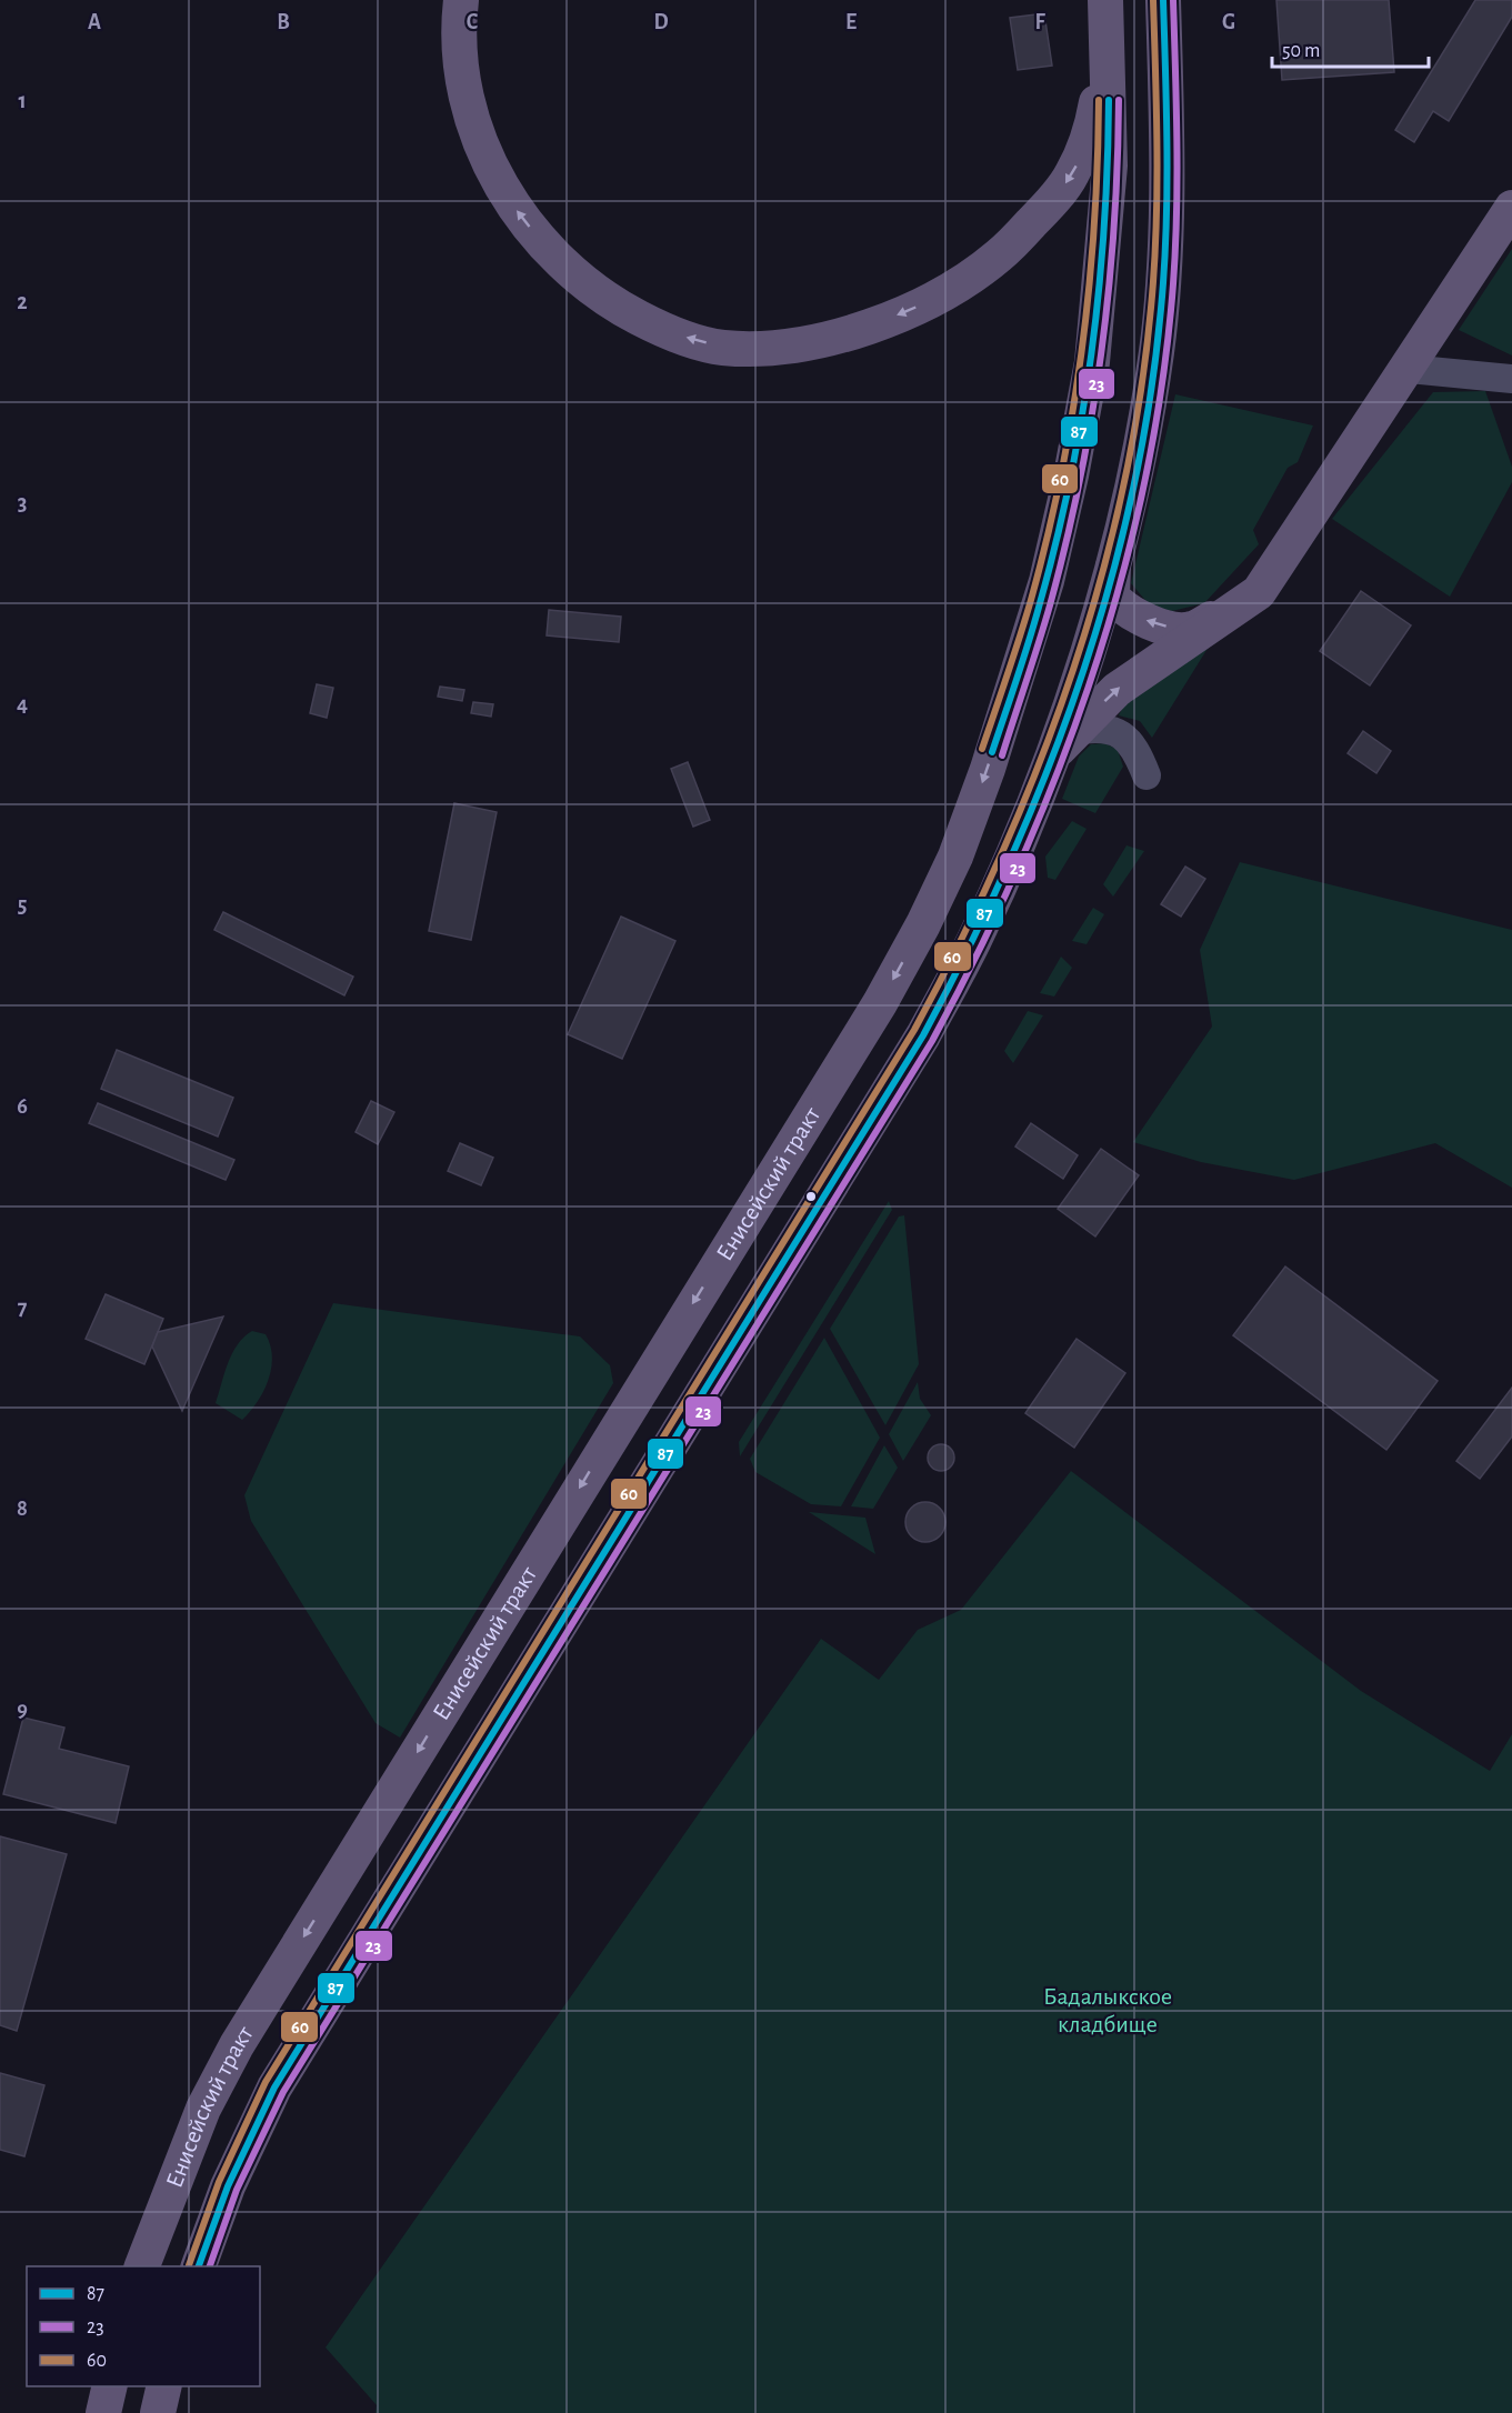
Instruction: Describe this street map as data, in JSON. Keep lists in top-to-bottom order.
{
  "streets": {
    "main road": ["Енисейский тракт"]
  },
  "parks": ["Бадалыкское кладбище"],
  "lines": ["transit line 87", "transit line 23", "transit line 60"],
  "legend": ["87", "23", "60"],
  "scale_bar": "50 m",
  "grid": {
    "columns": [
      "A",
      "B",
      "C",
      "D",
      "E",
      "F",
      "G"
    ],
    "rows": [
      "1",
      "2",
      "3",
      "4",
      "5",
      "6",
      "7",
      "8",
      "9"
    ]
  }
}
